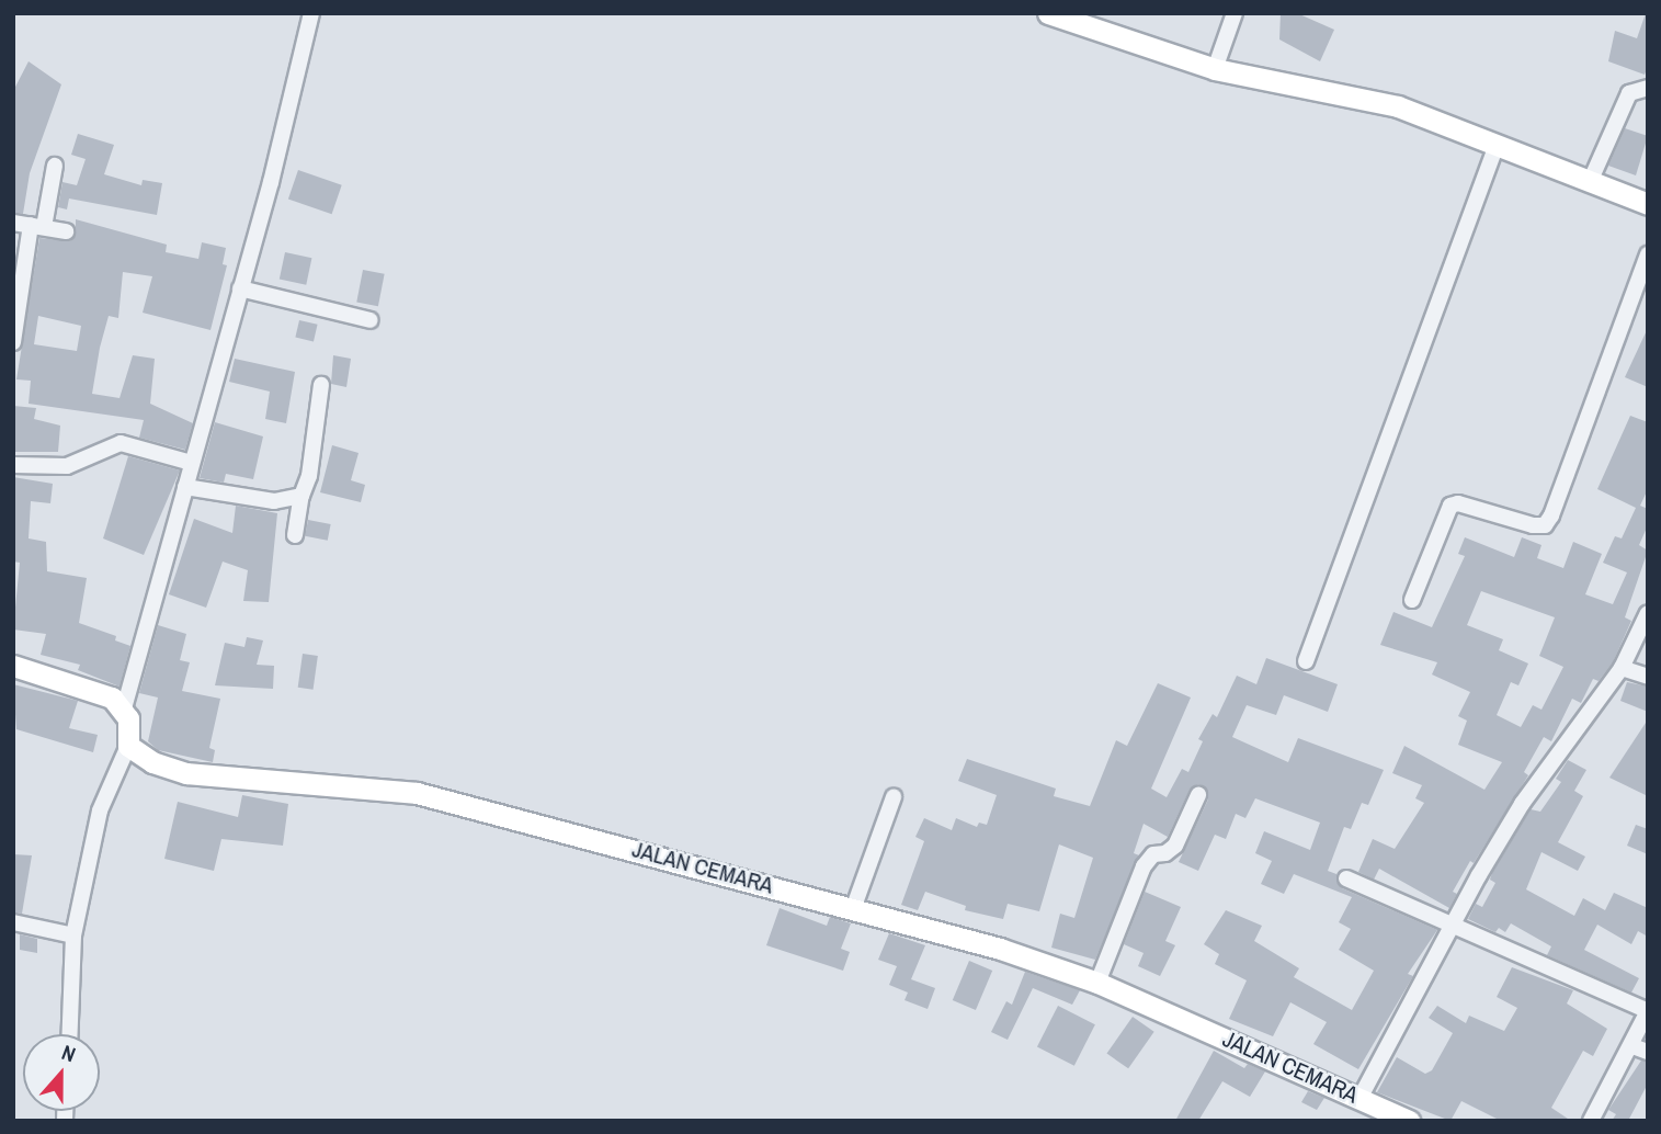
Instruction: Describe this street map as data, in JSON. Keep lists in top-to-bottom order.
{
  "streets": {
    "street": ["JALAN CEMARA"]
  },
  "north": "top"
}
